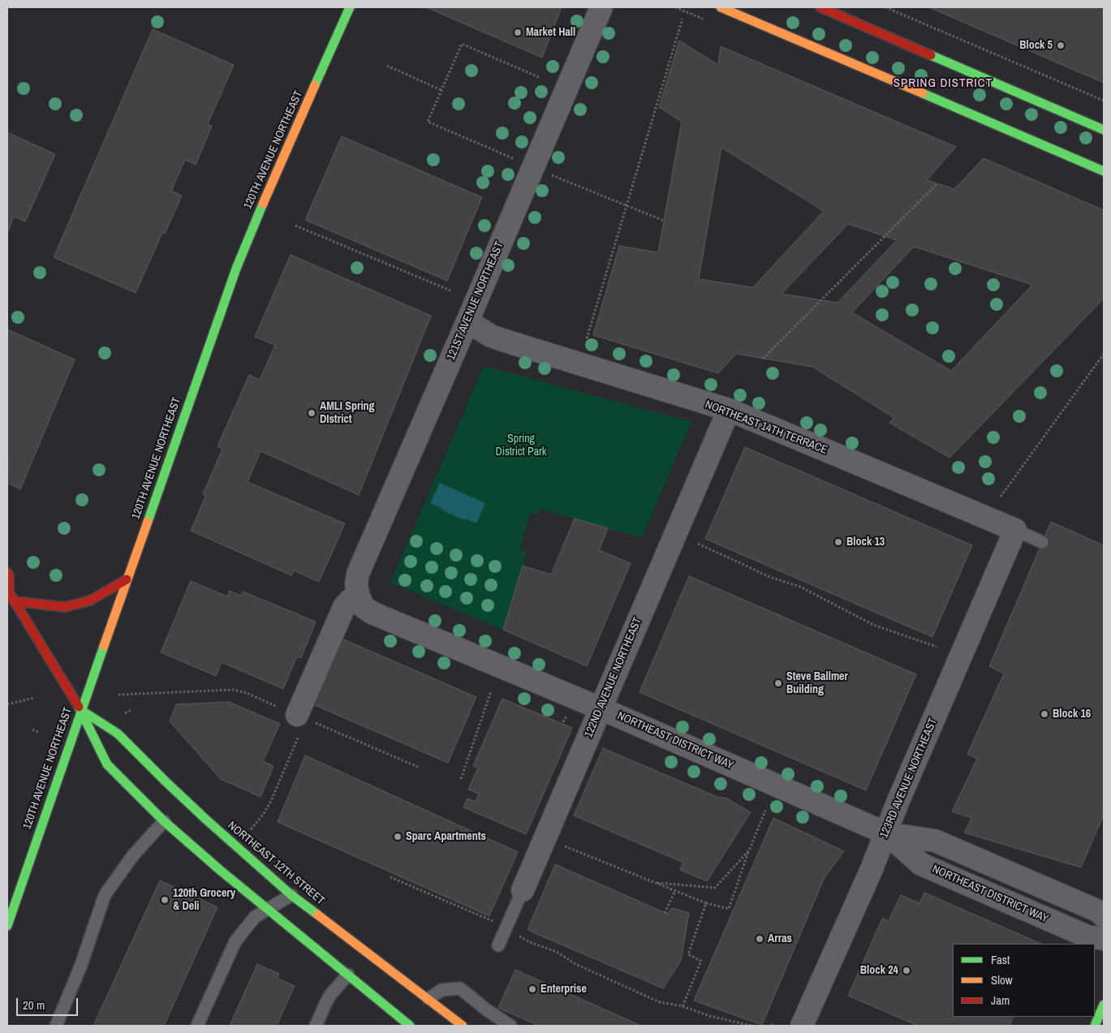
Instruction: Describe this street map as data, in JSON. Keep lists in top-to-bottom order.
{
  "streets": {
    "street": [
      "120TH AVENUE NORTHEAST",
      "121ST AVENUE NORTHEAST",
      "NORTHEAST 14TH TERRACE",
      "122ND AVENUE NORTHEAST",
      "NORTHEAST DISTRICT WAY",
      "123RD AVENUE NORTHEAST",
      "NORTHEAST 12TH STREET"
    ]
  },
  "crossings": [
    ["120TH AVENUE NORTHEAST", "NORTHEAST 12TH STREET"],
    ["121ST AVENUE NORTHEAST", "NORTHEAST 14TH TERRACE"],
    ["121ST AVENUE NORTHEAST", "NORTHEAST DISTRICT WAY"],
    ["NORTHEAST 14TH TERRACE", "122ND AVENUE NORTHEAST"],
    ["NORTHEAST 14TH TERRACE", "123RD AVENUE NORTHEAST"],
    ["122ND AVENUE NORTHEAST", "NORTHEAST DISTRICT WAY"],
    ["NORTHEAST DISTRICT WAY", "123RD AVENUE NORTHEAST"]
  ],
  "districts": ["SPRING DISTRICT"],
  "parks": ["Spring District Park"],
  "places": [
    "Market Hall",
    "Block 5",
    "AMLI Spring DIstrict",
    "Block 13",
    "Steve Ballmer Building",
    "Block 16",
    "Sparc Apartments",
    "120th Grocery & Deli",
    "Arras",
    "Block 24",
    "Enterprise"
  ],
  "legend": ["Fast", "Slow", "Jam"],
  "scale_bar": "20 m"
}
